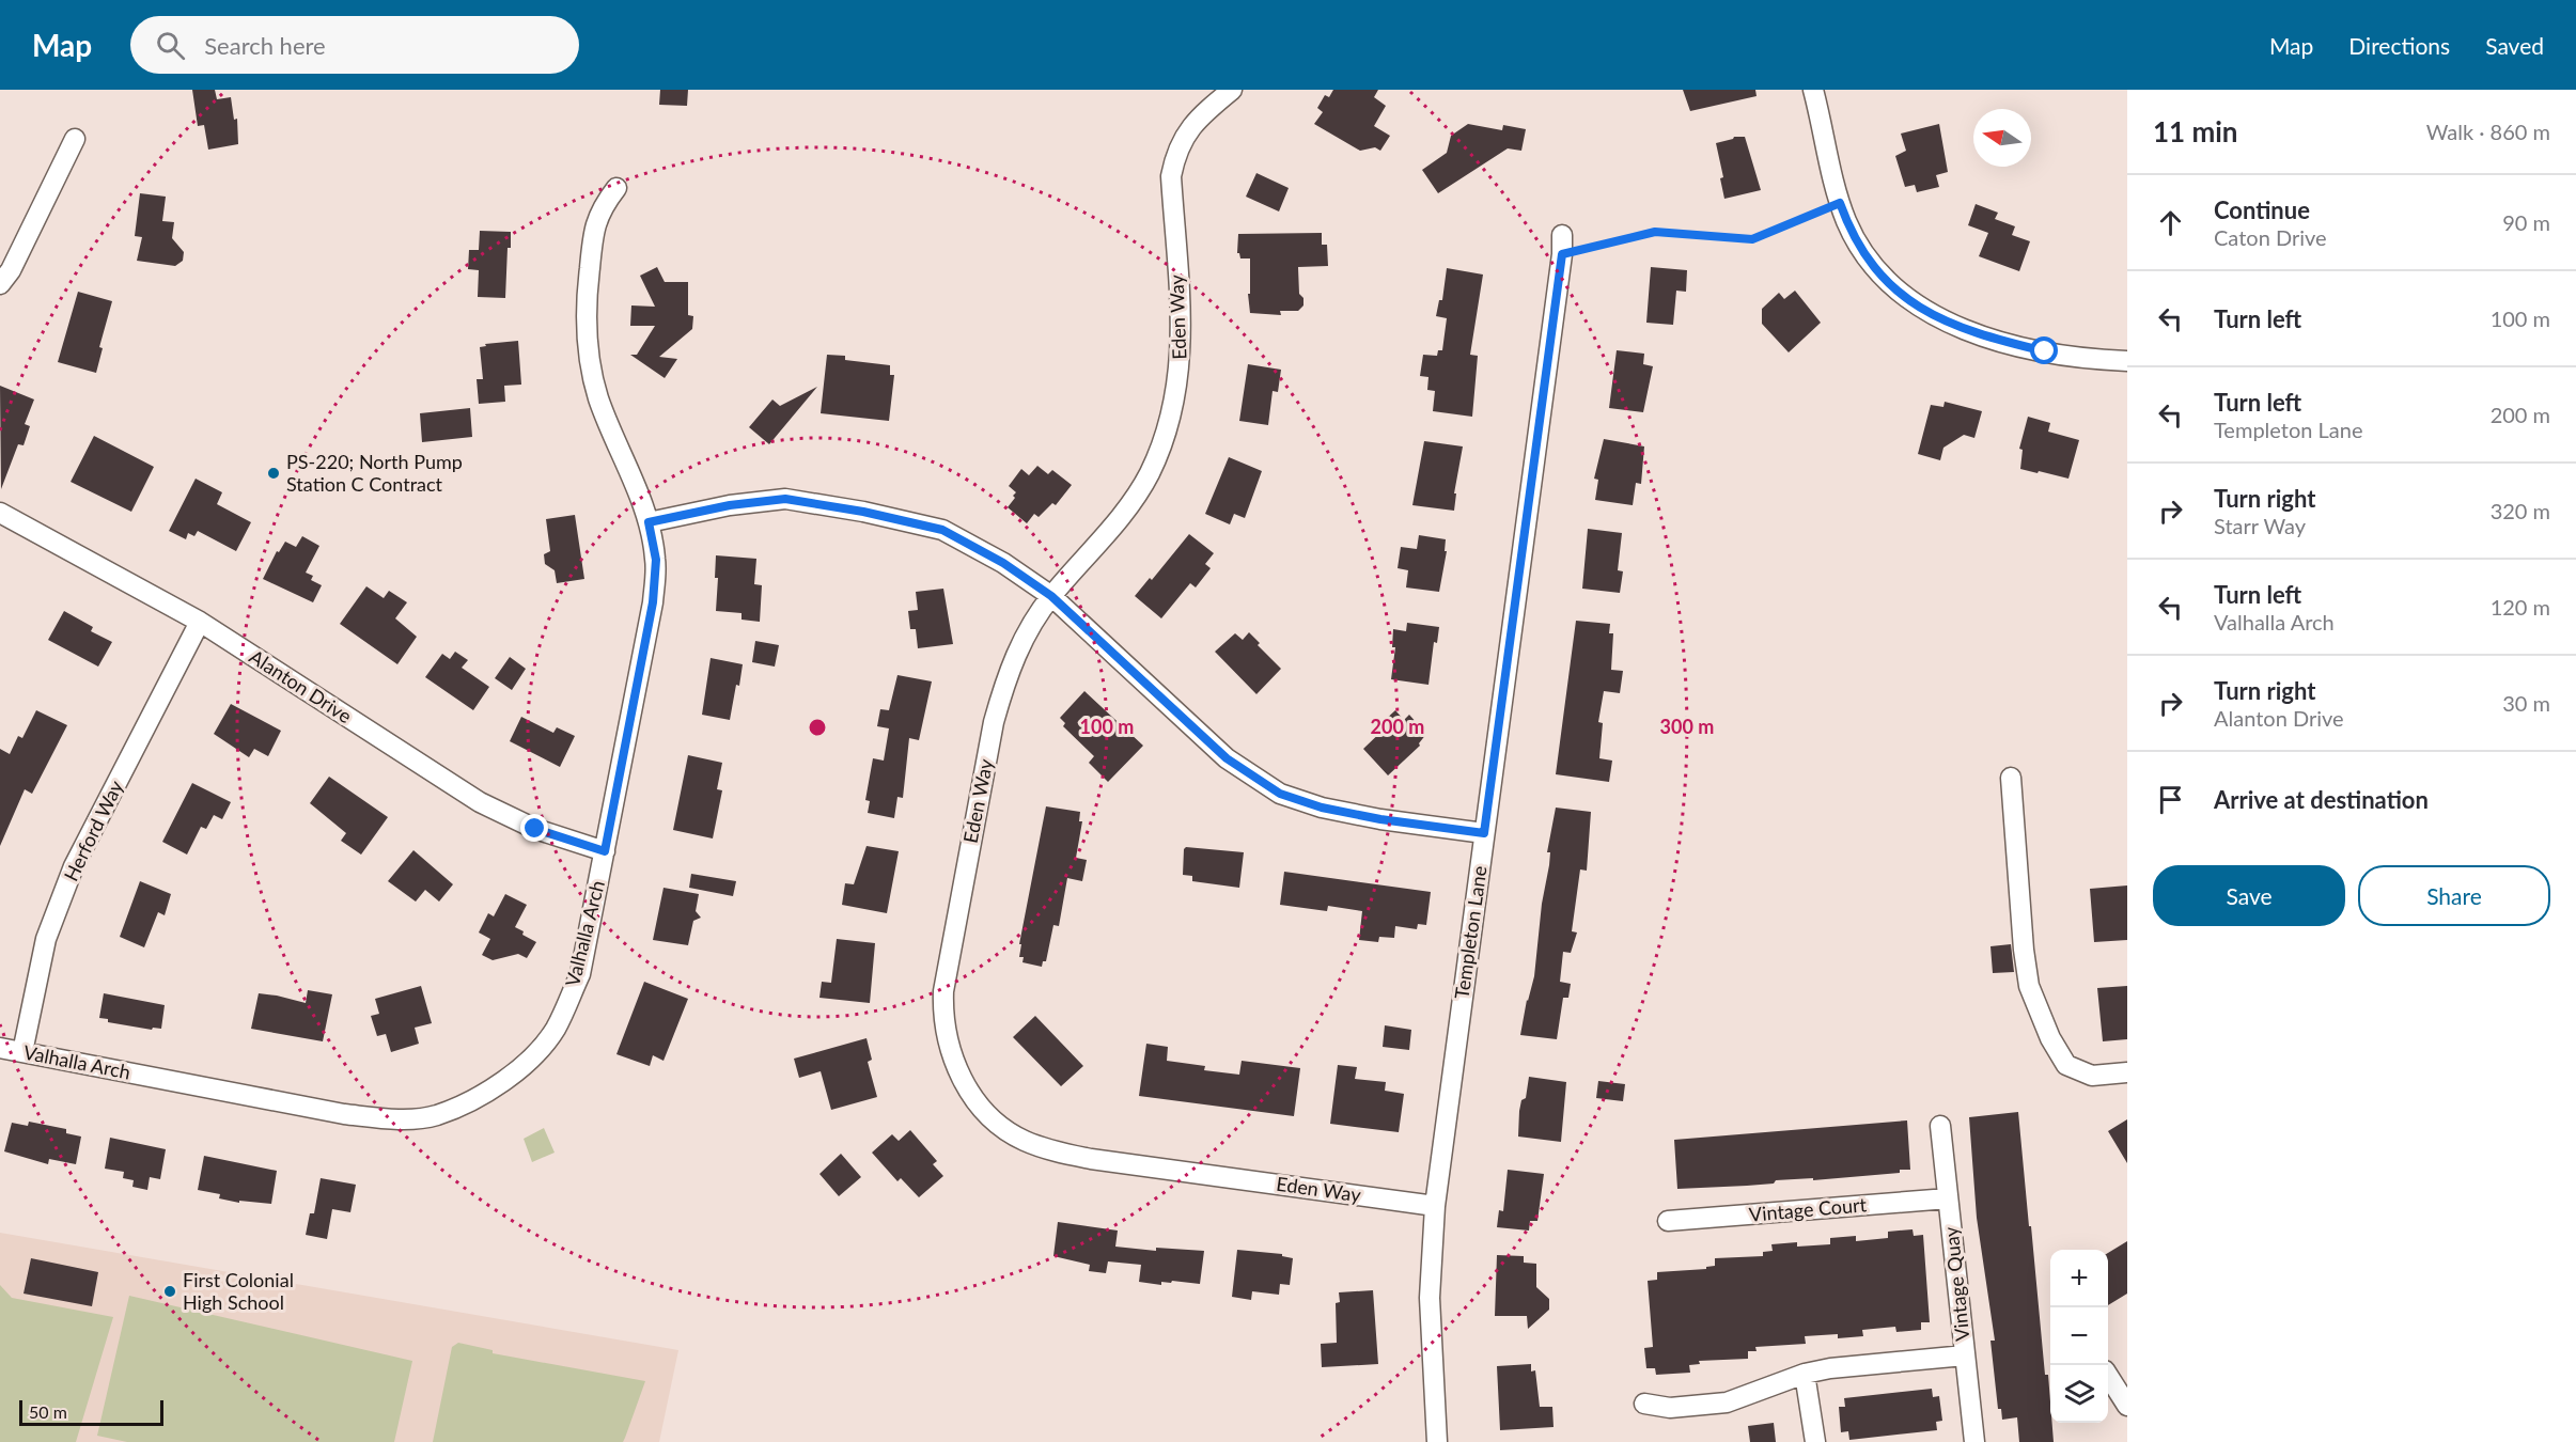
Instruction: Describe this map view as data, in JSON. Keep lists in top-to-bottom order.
{
  "streets": {
    "street": [
      "Eden Way",
      "Alanton Drive",
      "Herford Way",
      "Templeton Lane",
      "Valhalla Arch",
      "Vintage Court",
      "Vintage Quay"
    ]
  },
  "crossings": [
    ["Eden Way", "Templeton Lane"],
    ["Alanton Drive", "Herford Way"],
    ["Alanton Drive", "Valhalla Arch"],
    ["Herford Way", "Valhalla Arch"],
    ["Vintage Court", "Vintage Quay"]
  ],
  "places": ["PS-220; North Pump Station C Contract", "First Colonial High School"],
  "scale_bar": "50 m",
  "north": "left",
  "page": {
    "header": "Map",
    "search": "Search here",
    "nav": ["Map", "Directions", "Saved"],
    "heading": ["11 min", "Walk · 860 m"],
    "list": [
      ["Continue", "Caton Drive", "90 m"],
      ["Turn left", "100 m"],
      ["Turn left", "Templeton Lane", "200 m"],
      ["Turn right", "Starr Way", "320 m"],
      ["Turn left", "Valhalla Arch", "120 m"],
      ["Turn right", "Alanton Drive", "30 m"],
      "Arrive at destination"
    ],
    "buttons": ["Save", "Share"],
    "map_buttons": ["+", "−"],
    "scale": "50 m"
  },
  "rings": ["100 m", "200 m", "300 m"]
}
